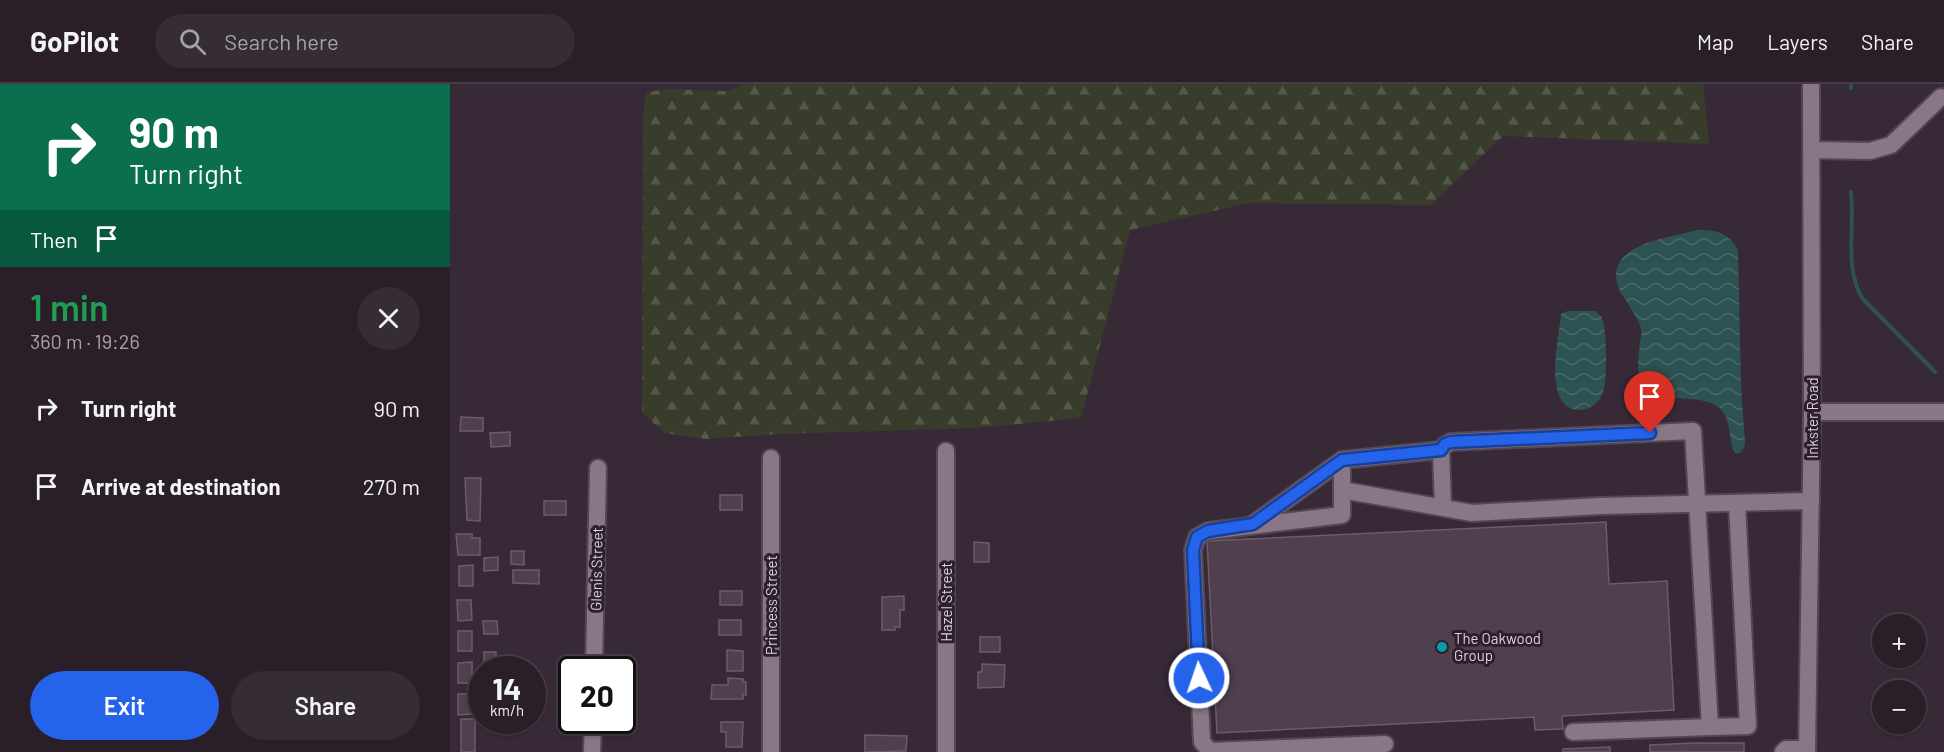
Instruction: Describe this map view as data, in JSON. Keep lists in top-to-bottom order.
{
  "streets": {
    "street": [
      "Inkster Road",
      "Glenis Street",
      "Hazel Street",
      "Princess Street"
    ]
  },
  "places": ["The Oakwood Group"],
  "page": {
    "header": "GoPilot",
    "search": "Search here",
    "nav": ["Map", "Layers", "Share"],
    "turn": ["90 m", "Turn right"],
    "then": "Then",
    "heading": ["1 min", "360 m · 19:26"],
    "list": [
      {
        "name": "Turn right",
        "value": "90 m"
      },
      {
        "name": "Arrive at destination",
        "value": "270 m"
      }
    ],
    "map_buttons": ["+", "−"],
    "speed": "14 km/h",
    "limit": "20",
    "buttons": ["Exit", "Share"]
  }
}
